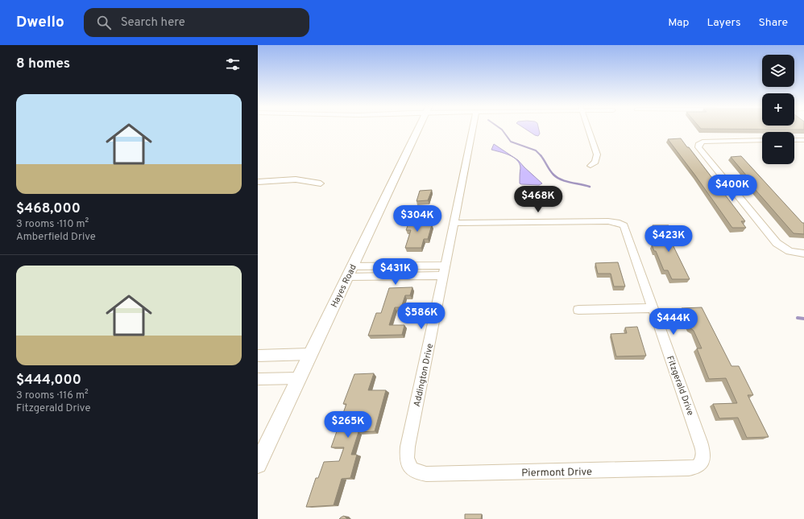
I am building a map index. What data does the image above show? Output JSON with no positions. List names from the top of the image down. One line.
{"streets":{"street":["Hayes Road","Addington Drive","Fitzgerald Drive","Piermont Drive"]},"crossings":[["Addington Drive","Fitzgerald Drive"],["Addington Drive","Piermont Drive"],["Fitzgerald Drive","Piermont Drive"]],"page":{"header":"Dwello","search":"Search here","nav":["Map","Layers","Share"],"heading":"8 homes","map_buttons":["+","−"],"list":[{"name":"$468,000","note":"3 rooms · 110 m² · Amberfield Drive"},{"name":"$444,000","note":"3 rooms · 116 m² · Fitzgerald Drive"}],"price":["$400K","$468K","$304K","$423K","$431K","$586K","$444K","$265K"]}}
